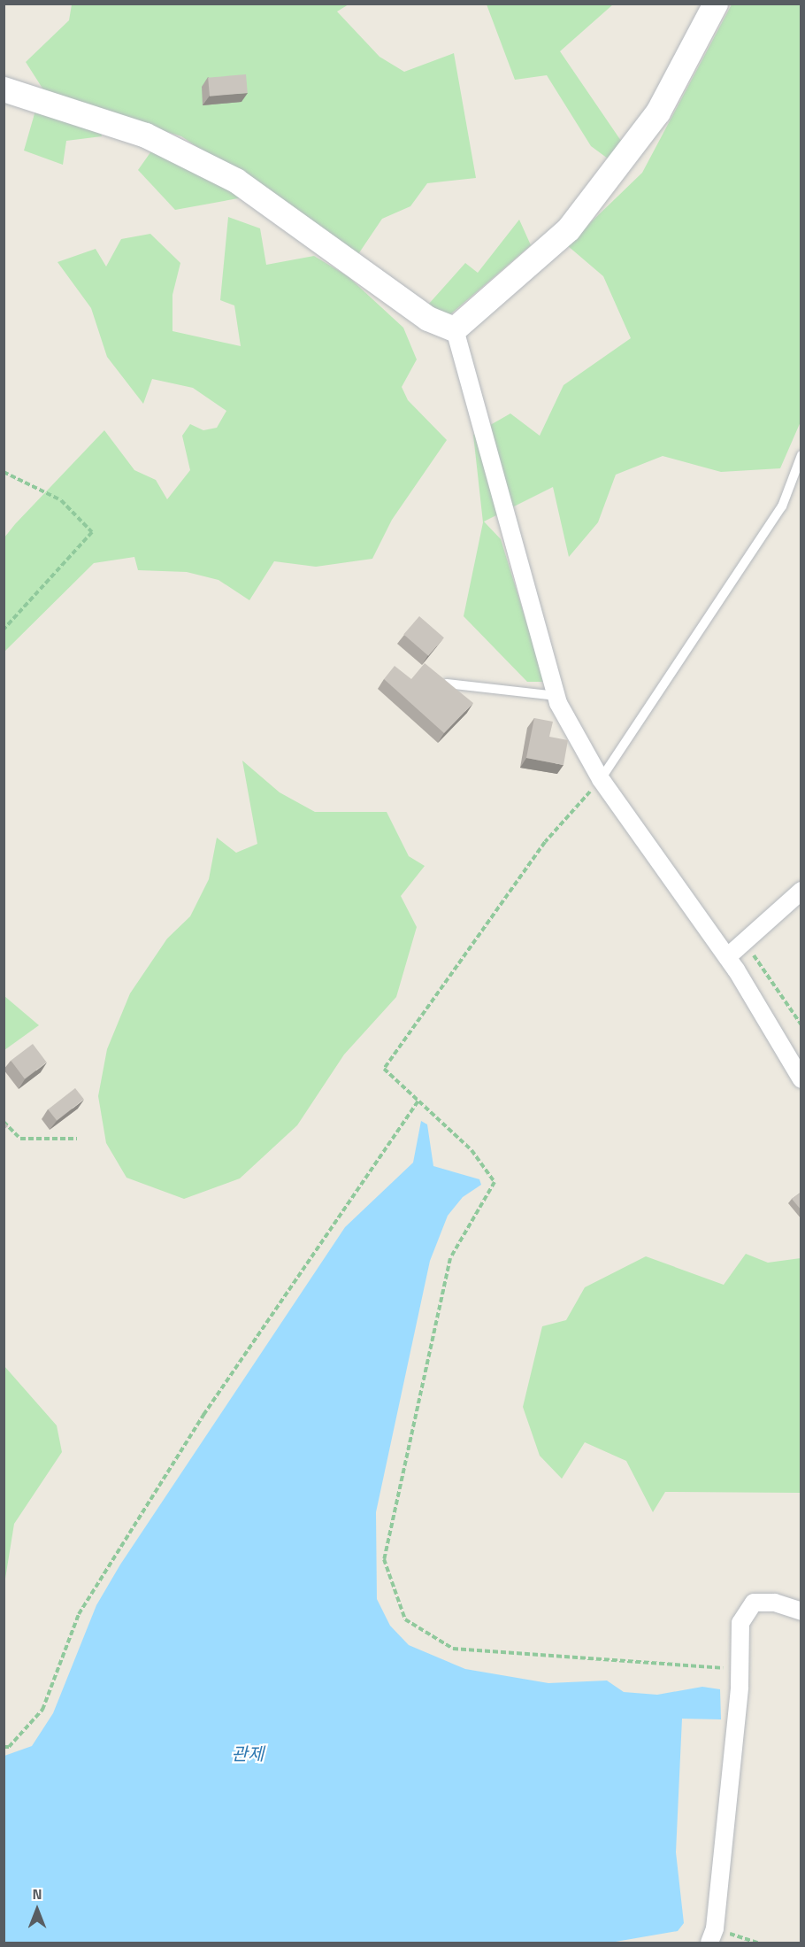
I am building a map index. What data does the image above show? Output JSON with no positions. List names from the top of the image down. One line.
{"water":["관제"],"north":"top"}
